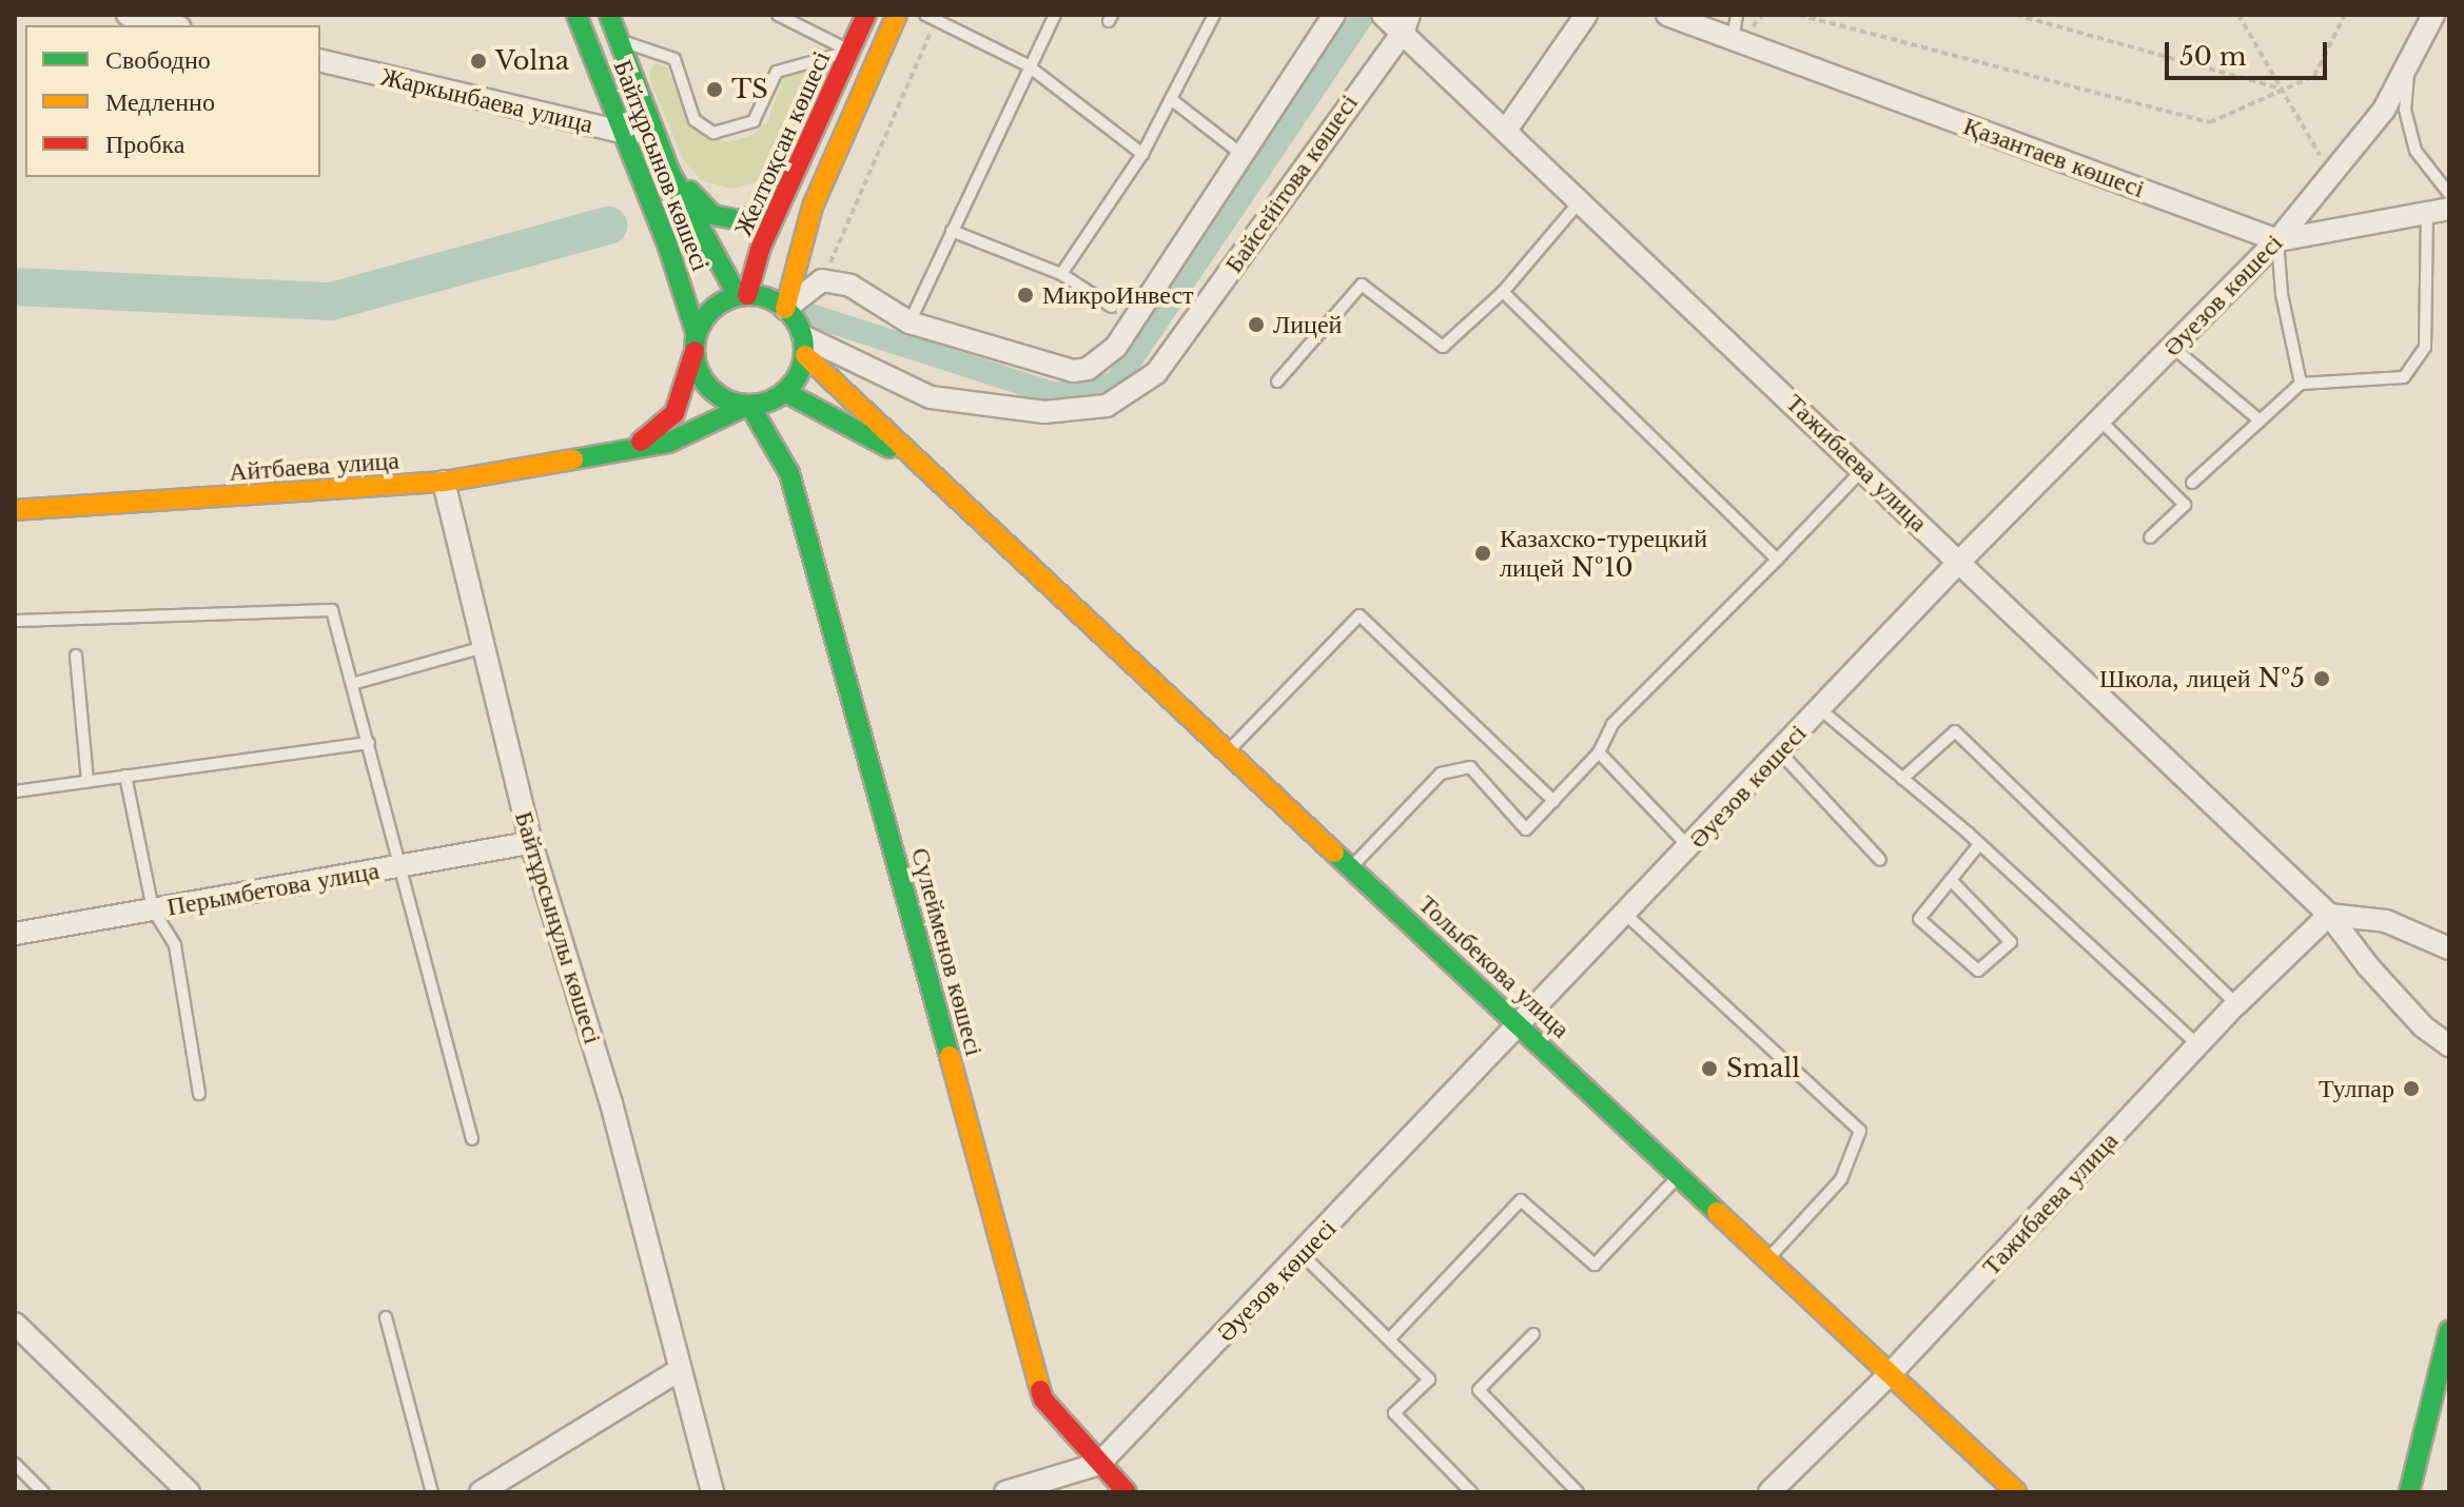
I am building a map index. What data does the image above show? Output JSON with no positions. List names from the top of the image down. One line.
{"streets":{"street":["Жаркынбаева улица","Желтоқсан көшесі","Қазантаев көшесі","Байтұрсынов көшесі","Байсейітова көшесі","Әуезов көшесі","Тажибаева улица","Айтбаева улица","Перымбетова улица","Байтұрсынұлы көшесі","Сүлейменов көшесі","Толыбекова улица"]},"crossings":[["Жаркынбаева улица","Байтұрсынов көшесі"],["Желтоқсан көшесі","Байтұрсынов көшесі"],["Желтоқсан көшесі","Байсейітова көшесі"],["Желтоқсан көшесі","Сүлейменов көшесі"],["Қазантаев көшесі","Әуезов көшесі"],["Байтұрсынов көшесі","Байсейітова көшесі"],["Байтұрсынов көшесі","Сүлейменов көшесі"],["Байсейітова көшесі","Тажибаева улица"],["Байсейітова көшесі","Сүлейменов көшесі"],["Әуезов көшесі","Тажибаева улица"],["Әуезов көшесі","Сүлейменов көшесі"],["Әуезов көшесі","Толыбекова улица"],["Тажибаева улица","Толыбекова улица"],["Айтбаева улица","Байтұрсынұлы көшесі"],["Перымбетова улица","Байтұрсынұлы көшесі"]],"places":["Volna","TS","МикроИнвест","Лицей","Казахско-турецкий лицей №10","Школа, лицей №5","Small","Тулпар"],"legend":["Свободно","Медленно","Пробка"],"scale_bar":"50 m"}
